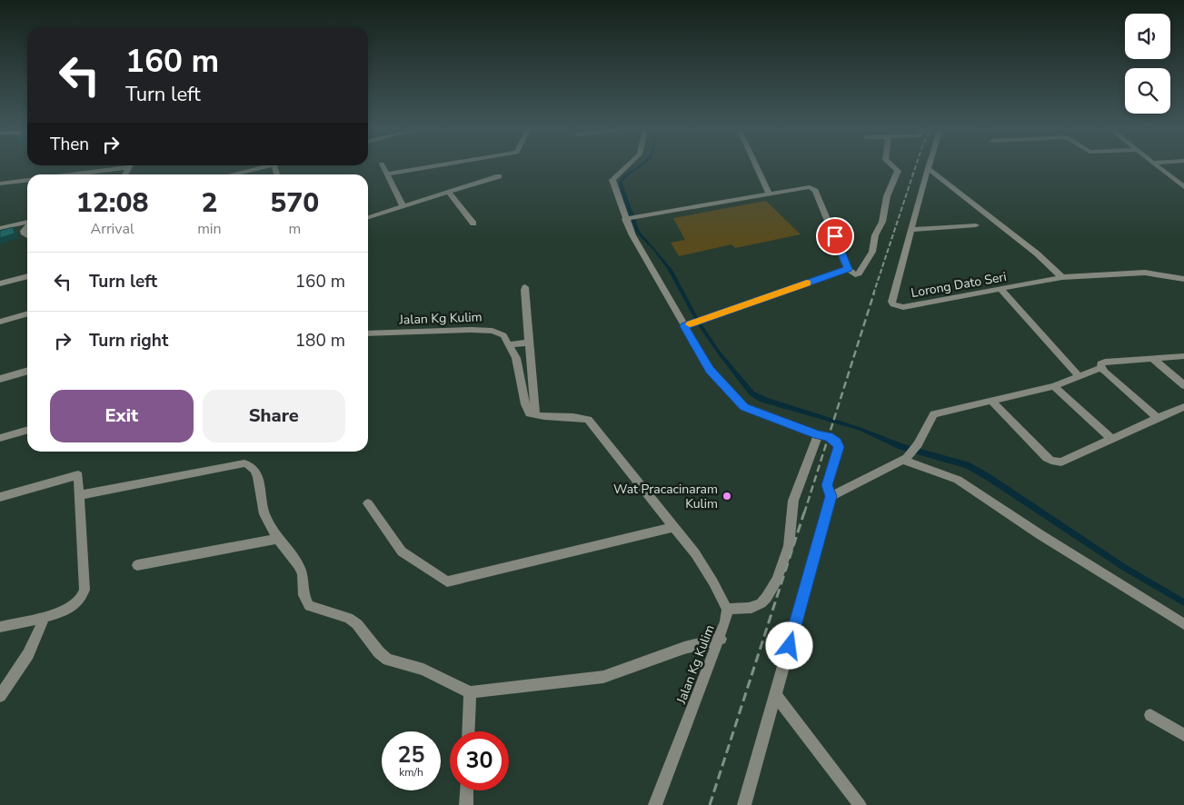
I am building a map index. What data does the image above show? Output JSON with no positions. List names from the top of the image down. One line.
{"streets":{"street":["Lorong Dato Seri","Jalan Kg Kulim"]},"places":["Wat Pracacinaram Kulim"],"page":{"turn":["160 m","Turn left"],"then":"Then","eta":["12:08","Arrival","2","min","570","m"],"list":[{"name":"Turn left","value":"160 m"},{"name":"Turn right","value":"180 m"}],"buttons":["Exit","Share"],"speed":"25 km/h","limit":"30"}}
